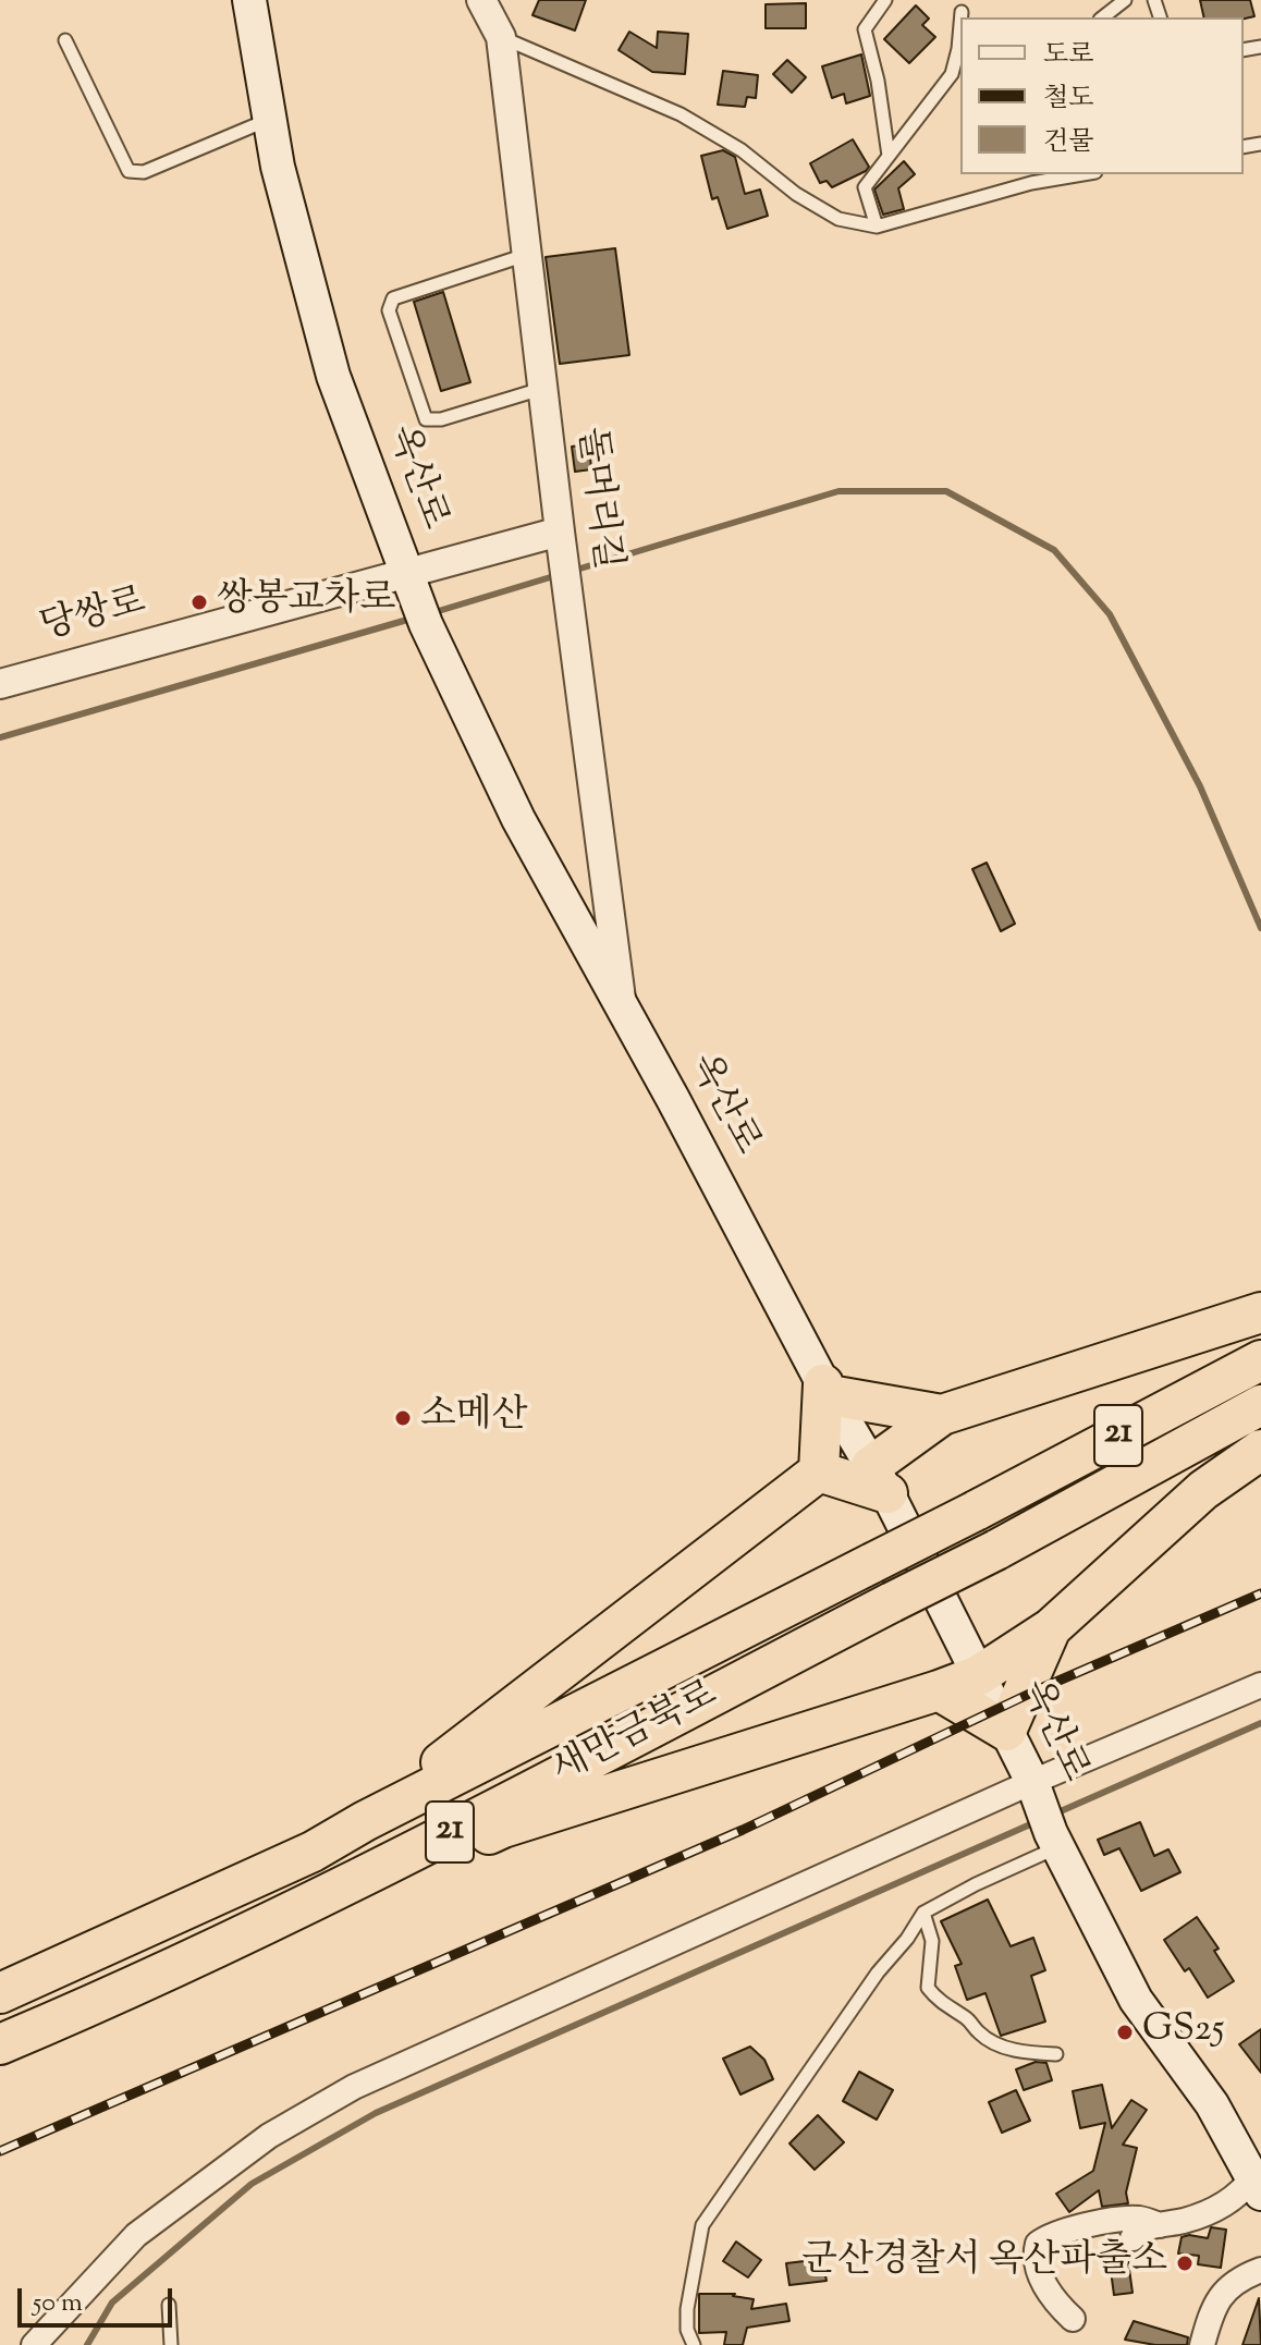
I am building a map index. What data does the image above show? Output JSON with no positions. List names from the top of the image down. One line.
{"streets":{"highway":["21","새만금북로"],"main road":["옥산로"],"street":["돌머리길","당쌍로"]},"crossings":[["옥산로","돌머리길"],["옥산로","당쌍로"],["돌머리길","당쌍로"]],"places":["쌍봉교차로","소메산","GS25","군산경찰서 옥산파출소"],"legend":["도로","철도","건물"],"scale_bar":"50 m"}
